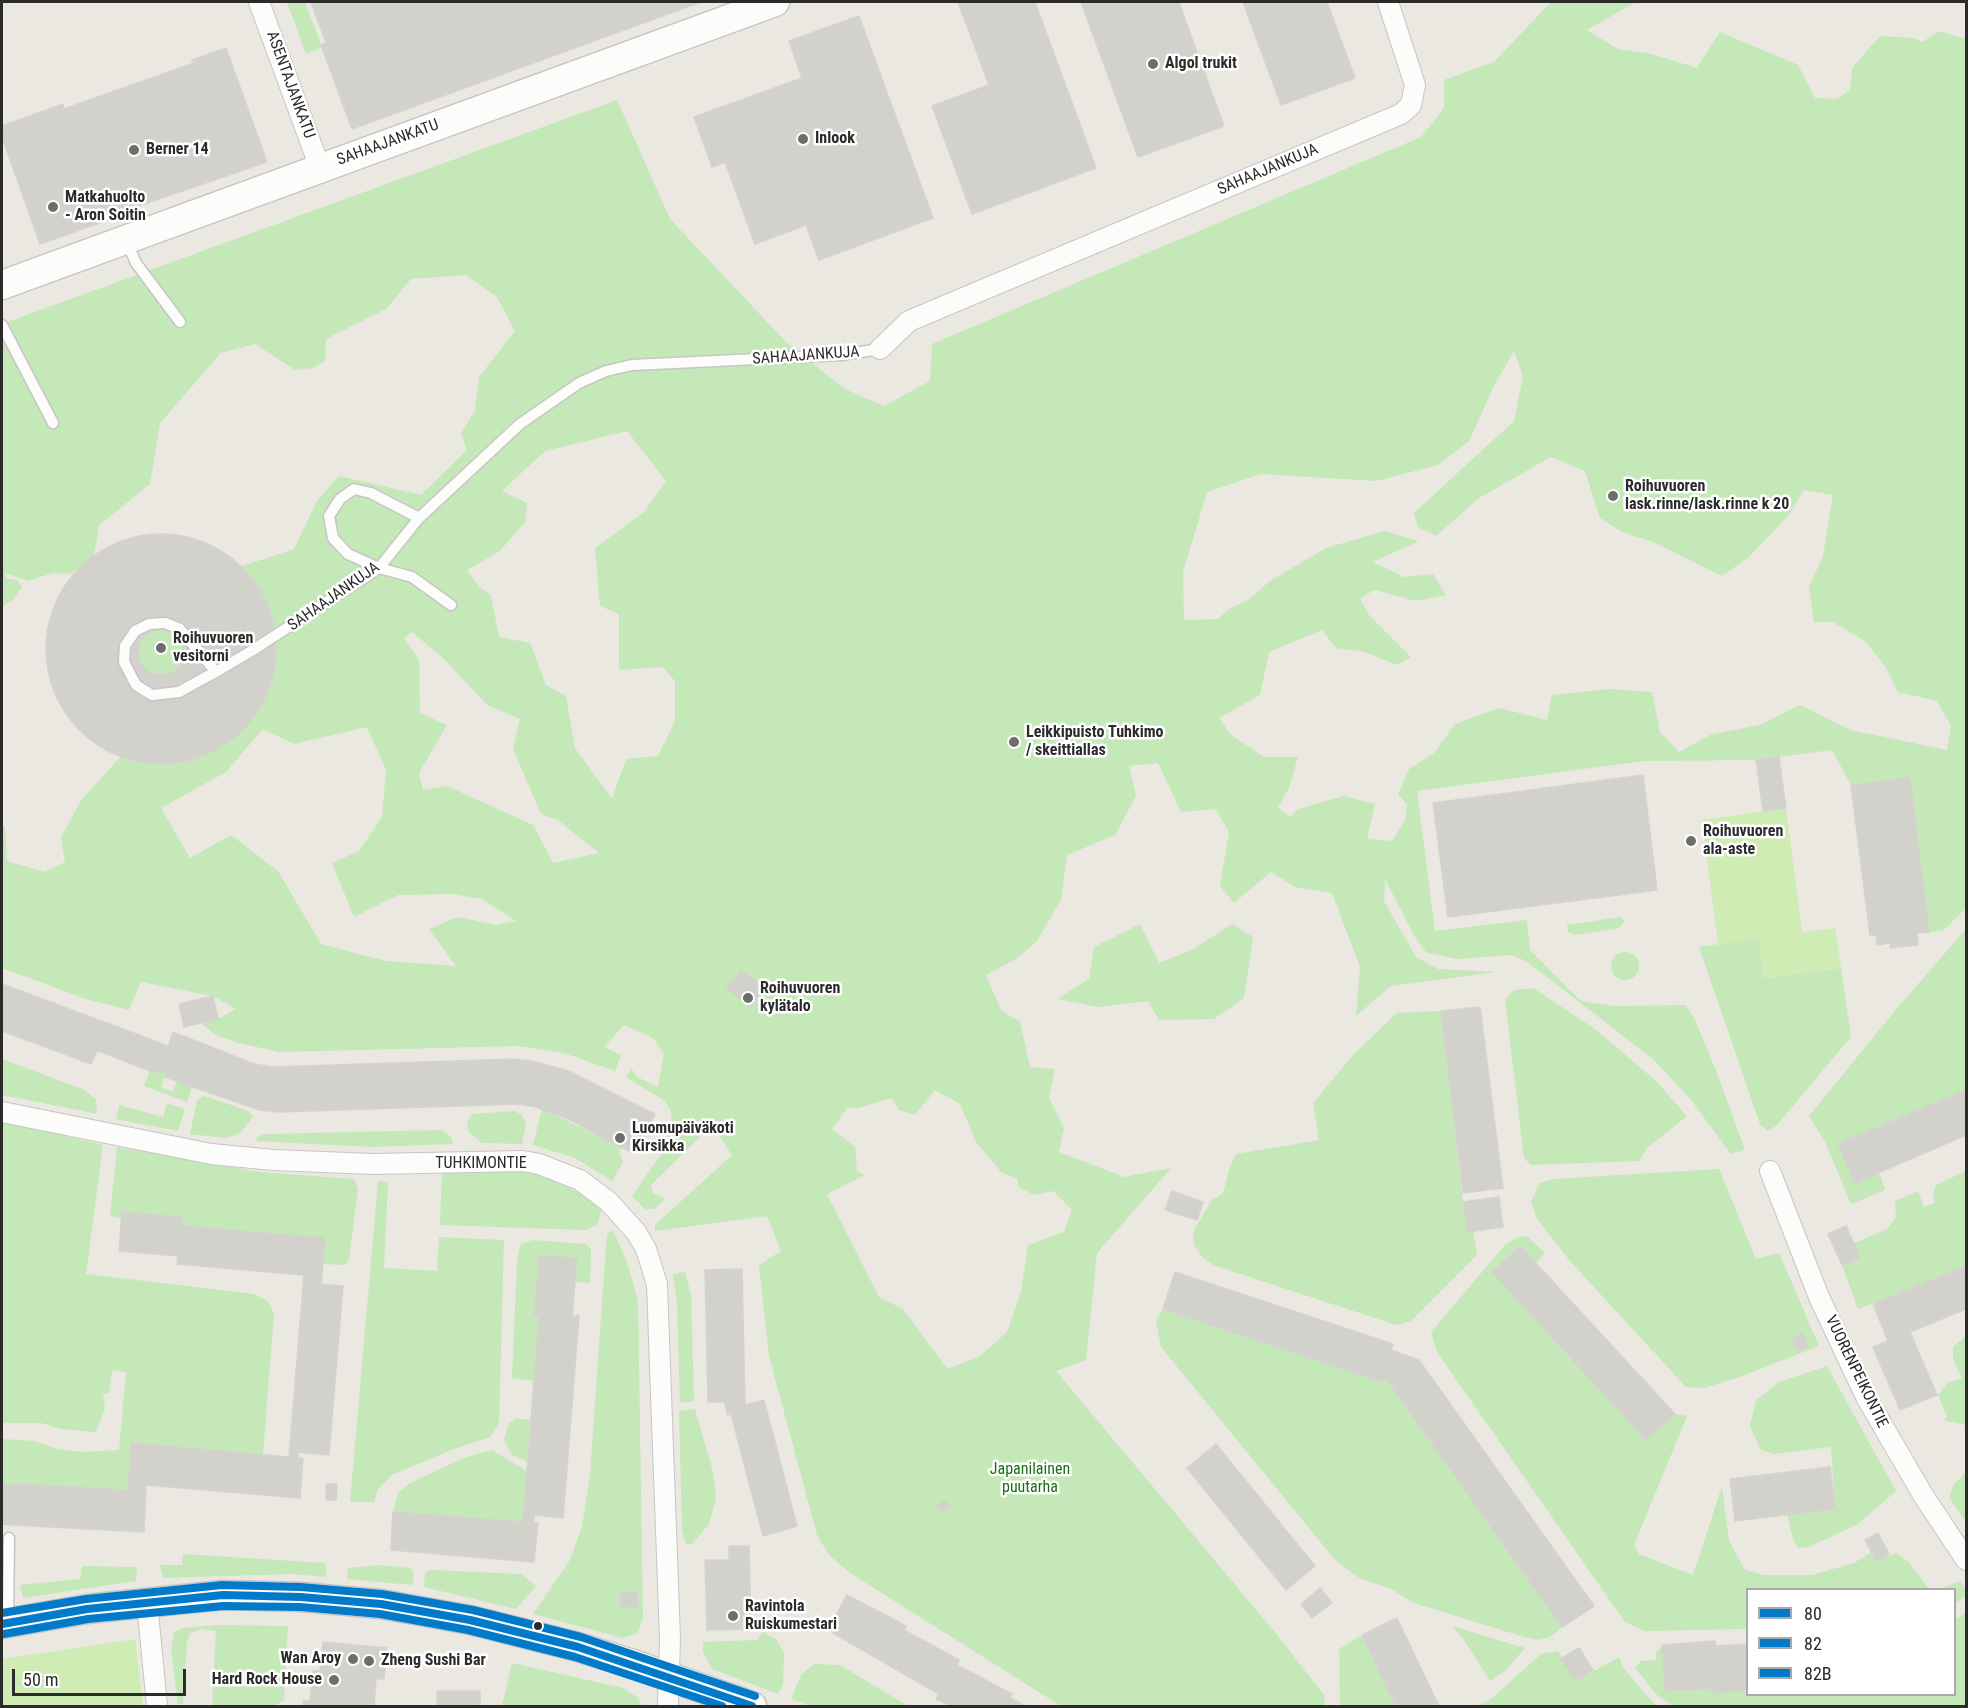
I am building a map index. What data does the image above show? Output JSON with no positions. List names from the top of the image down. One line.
{"streets":{"main road":["SAHAAJANKATU"],"street":["ASENTAJANKATU","SAHAAJANKUJA","TUHKIMONTIE","VUORENPEIKONTIE"]},"crossings":[["ASENTAJANKATU","SAHAAJANKATU"]],"parks":["Japanilainen puutarha"],"places":["Algol trukit","Inlook","Berner 14","Matkahuolto - Aron Soitin","Roihuvuoren lask.rinne/lask.rinne k 20","Roihuvuoren vesitorni","Leikkipuisto Tuhkimo / skeittiallas","Roihuvuoren ala-aste","Roihuvuoren kylätalo","Luomupäiväkoti Kirsikka","Ravintola Ruiskumestari","Wan Aroy","Zheng Sushi Bar","Hard Rock House"],"lines":["transit line 82B","transit line 80","transit line 82"],"legend":["80","82","82B"],"scale_bar":"50 m"}
